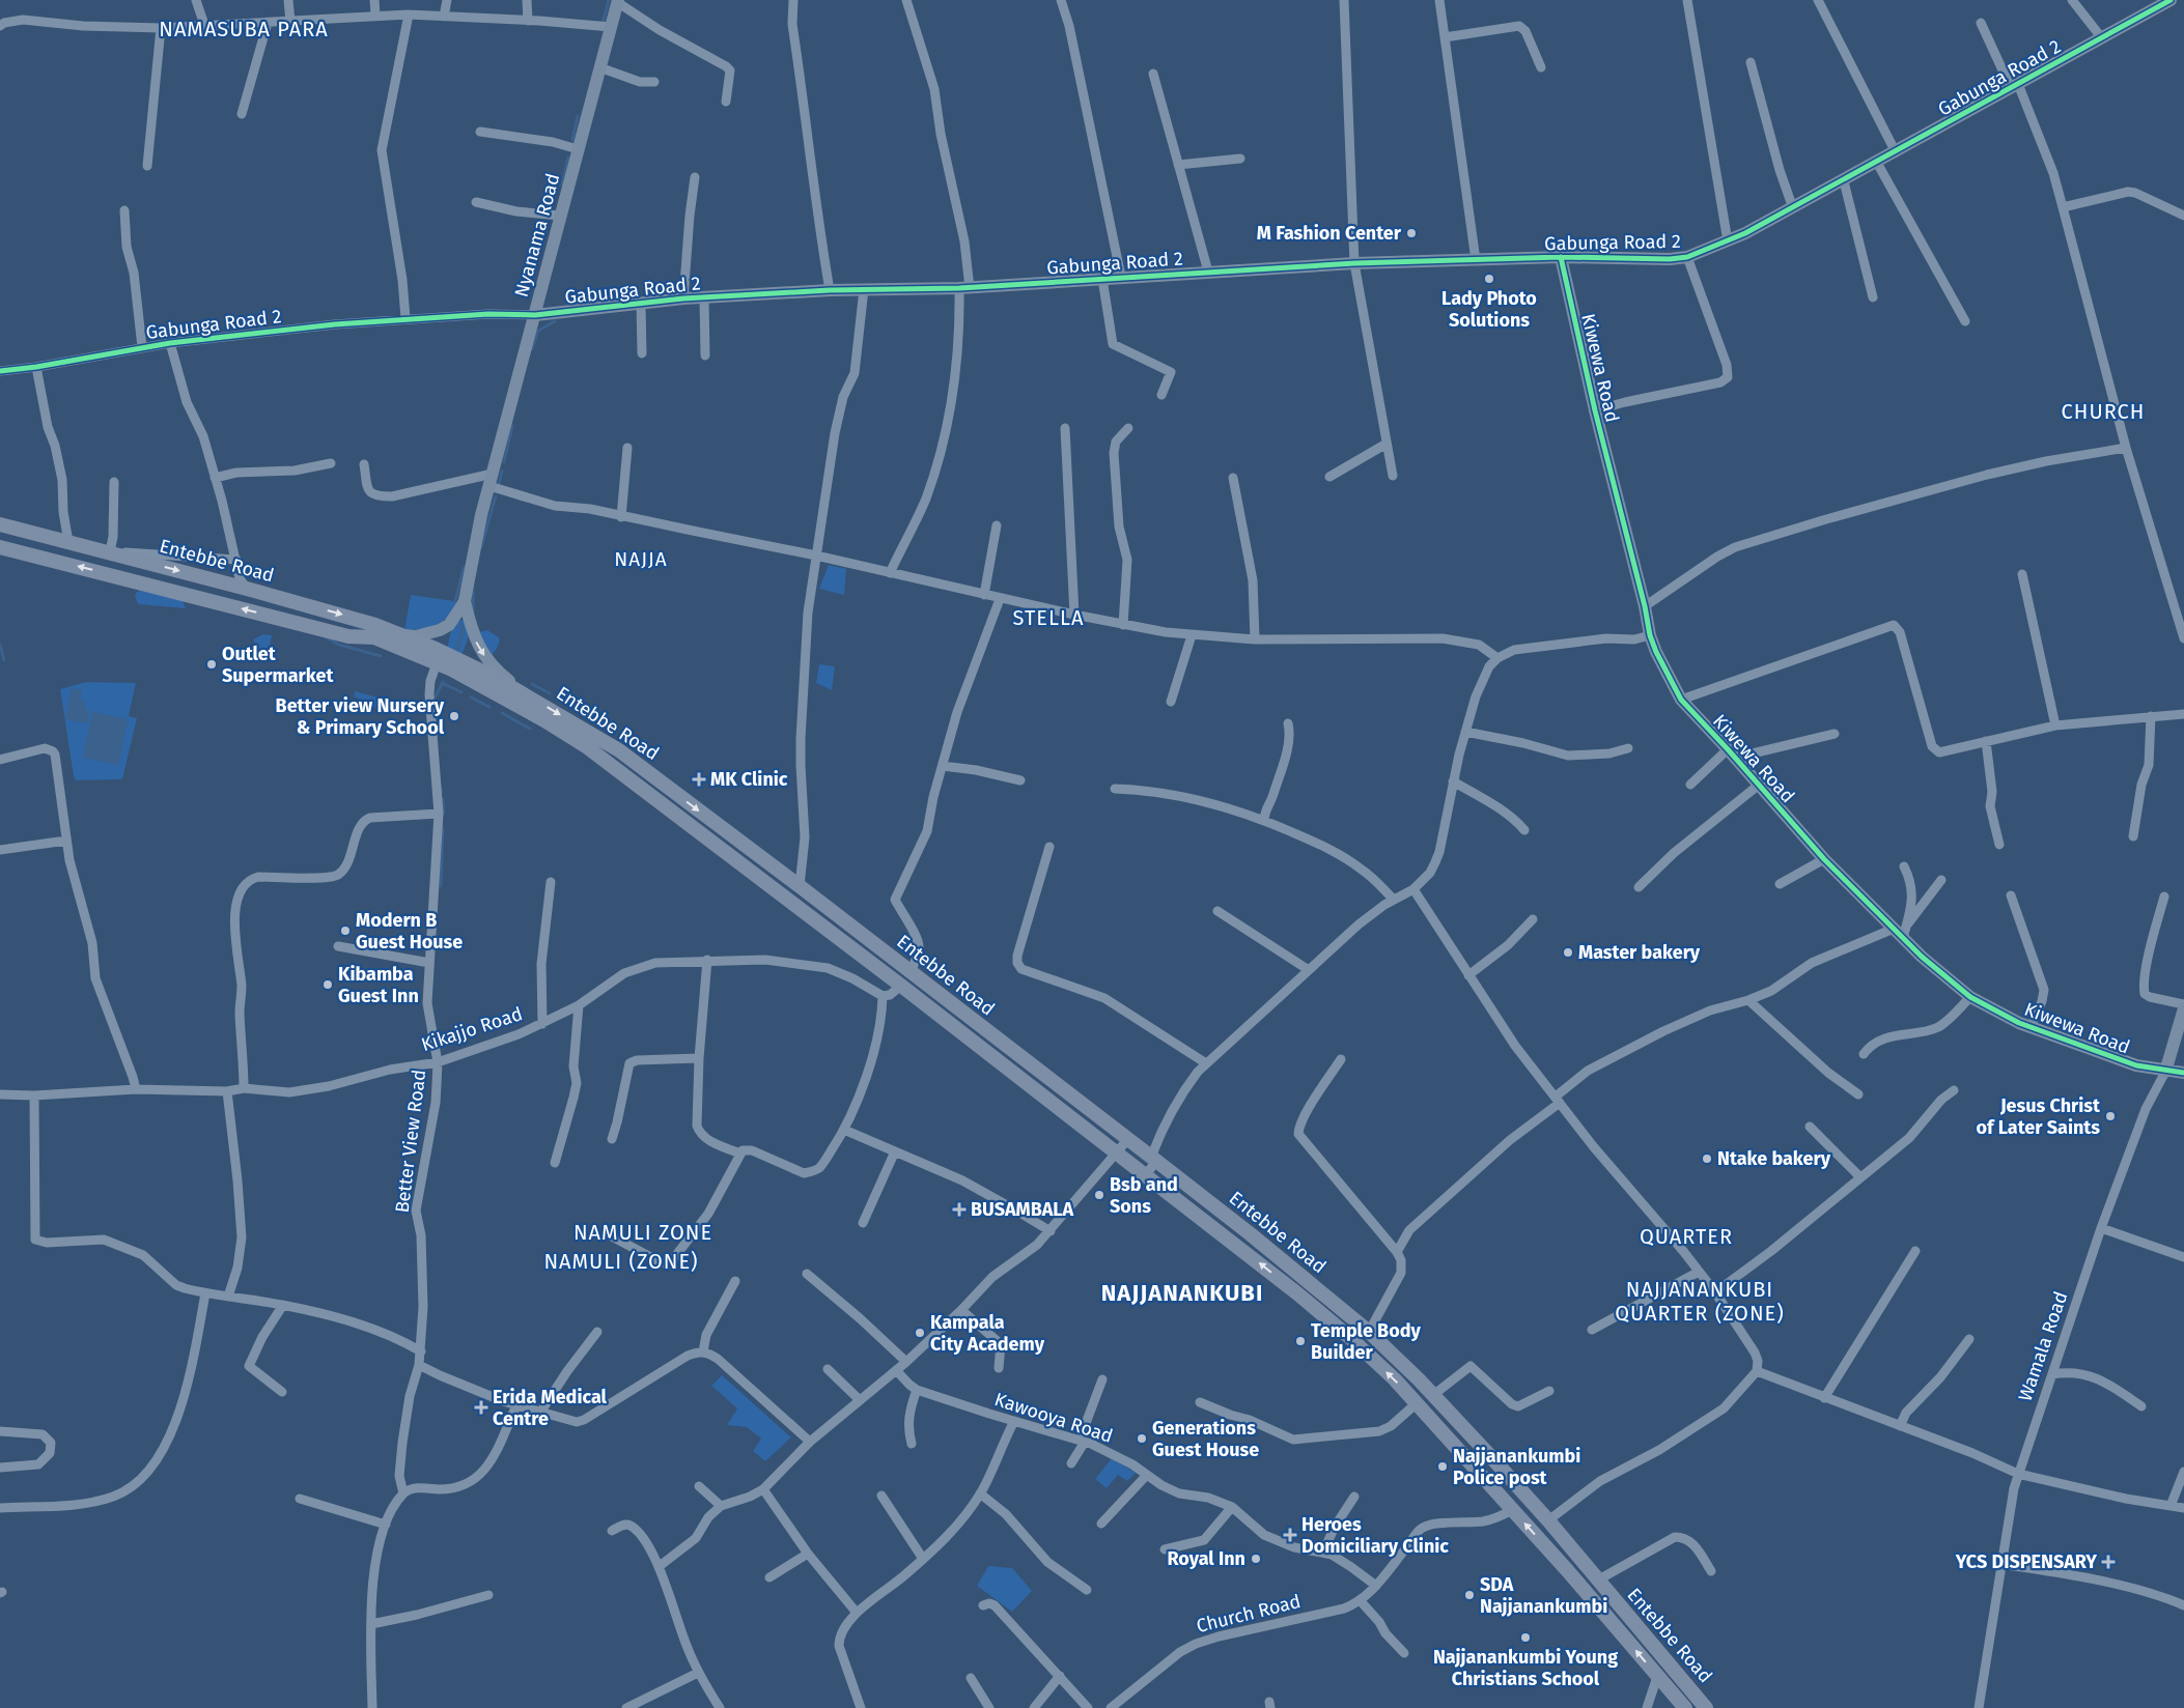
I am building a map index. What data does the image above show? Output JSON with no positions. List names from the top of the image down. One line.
{"streets":{"main road":["Entebbe Road"],"street":["Gabunga Road 2","Nyanama Road","Kiwewa Road","Kikajjo Road","Better View Road","Wamala Road","Kawooya Road","Church Road"]},"crossings":[["Gabunga Road 2","Nyanama Road"],["Gabunga Road 2","Kiwewa Road"],["Nyanama Road","Entebbe Road"],["Kiwewa Road","Wamala Road"],["Entebbe Road","Better View Road"],["Entebbe Road","Church Road"],["Kikajjo Road","Better View Road"]],"districts":["NAMASUBA PARA","CHURCH","NAJJA","STELLA","NAMULI ZONE","QUARTER","NAMULI (ZONE)","NAJJANANKUBI QUARTER (ZONE)","NAJJANANKUBI"],"places":{"other":["M Fashion Center","Lady Photo Solutions","Outlet Supermarket","Better view Nursery & Primary School","Modern B Guest House","Master bakery","Kibamba Guest Inn","Jesus Christ of Later Saints","Ntake bakery","Bsb and Sons","Kampala City Academy","Temple Body Builder","Generations Guest House","Najjanankumbi Police post","Royal Inn","SDA Najjanankumbi","Najjanankumbi Young Christians School"],"health":["MK Clinic","BUSAMBALA","Erida Medical Centre","Heroes Domiciliary Clinic","YCS DISPENSARY"]}}
